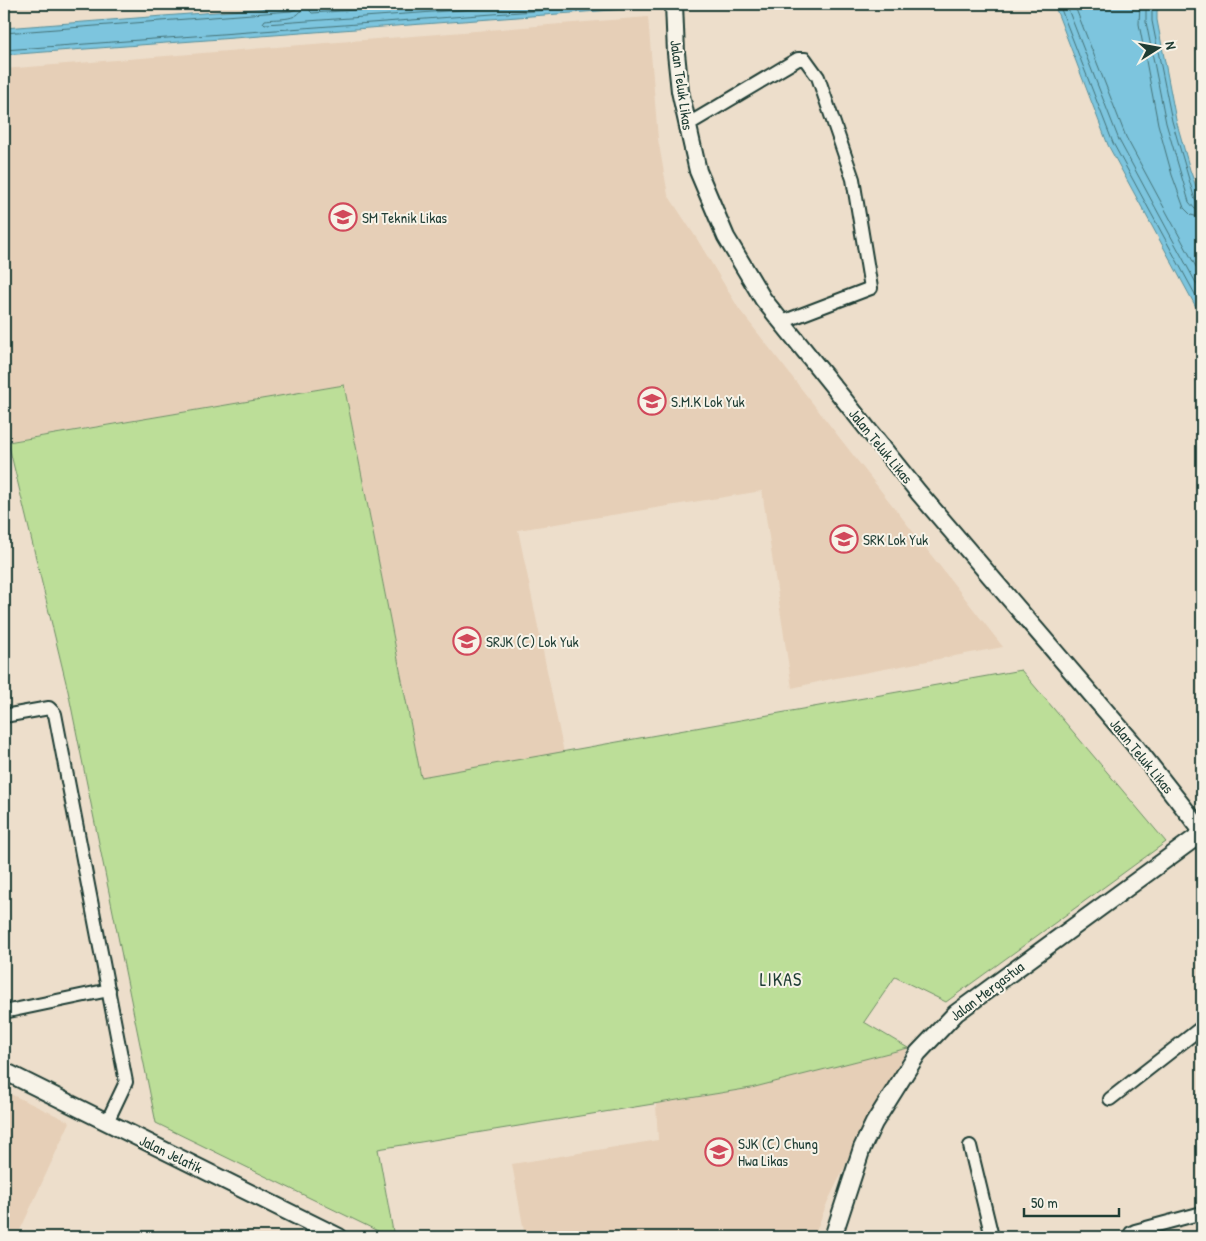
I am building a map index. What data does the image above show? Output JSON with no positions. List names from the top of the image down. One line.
{"streets":{"street":["Jalan Teluk Likas","Jalan Mergastua","Jalan Jelatik"]},"crossings":[["Jalan Teluk Likas","Jalan Mergastua"]],"districts":["LIKAS"],"places":{"school or university":["SM Teknik Likas","S.M.K Lok Yuk","SRK Lok Yuk","SRJK (C) Lok Yuk","SJK (C) Chung Hwa Likas"]},"scale_bar":"50 m","north":"right"}
